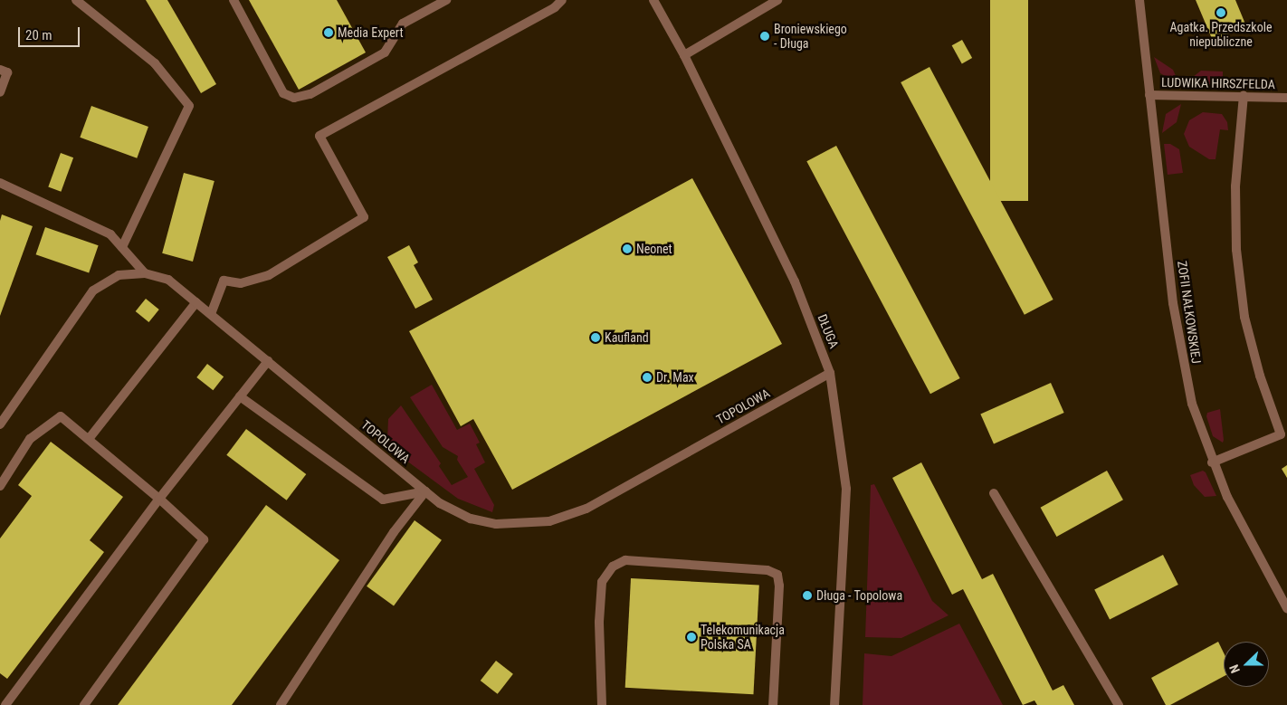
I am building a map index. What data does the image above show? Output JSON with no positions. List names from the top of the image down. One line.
{"streets":{"street":["LUDWIKA HIRSZFELDA","ZOFII NAŁKOWSKIEJ","DŁUGA","TOPOLOWA"]},"crossings":[["LUDWIKA HIRSZFELDA","ZOFII NAŁKOWSKIEJ"],["DŁUGA","TOPOLOWA"]],"places":["Agatka. Przedszkole niepubliczne","Media Expert","Broniewskiego - Długa","Neonet","Kaufland","Dr. Max","Długa - Topolowa","Telekomunikacja Polska SA"],"scale_bar":"20 m","north":"left"}
